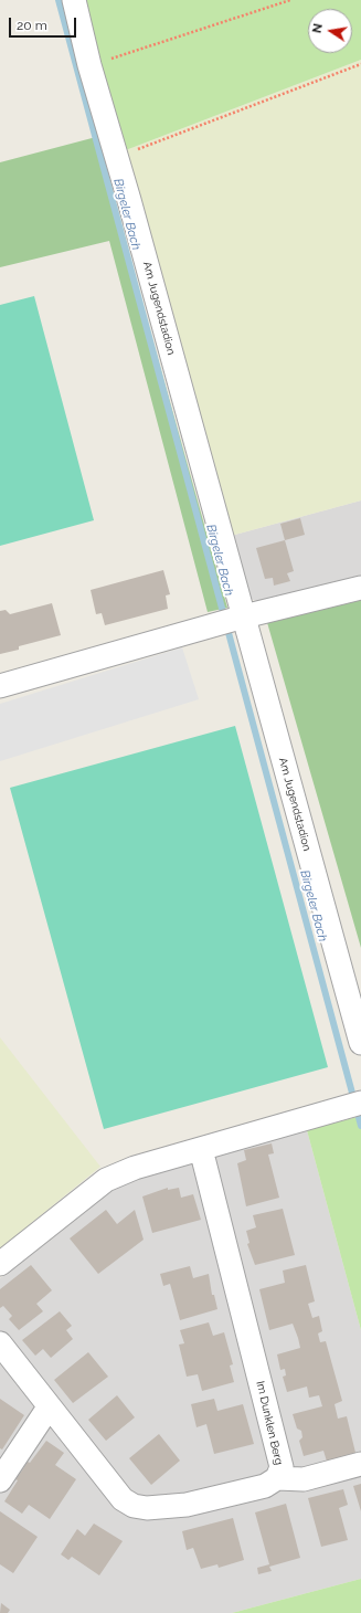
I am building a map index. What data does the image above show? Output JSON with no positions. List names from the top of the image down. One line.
{"streets":{"street":["Am Jugendstadion","Im Dunklen Berg"]},"water":["Birgeler Bach"],"scale_bar":"20 m","north":"left"}
